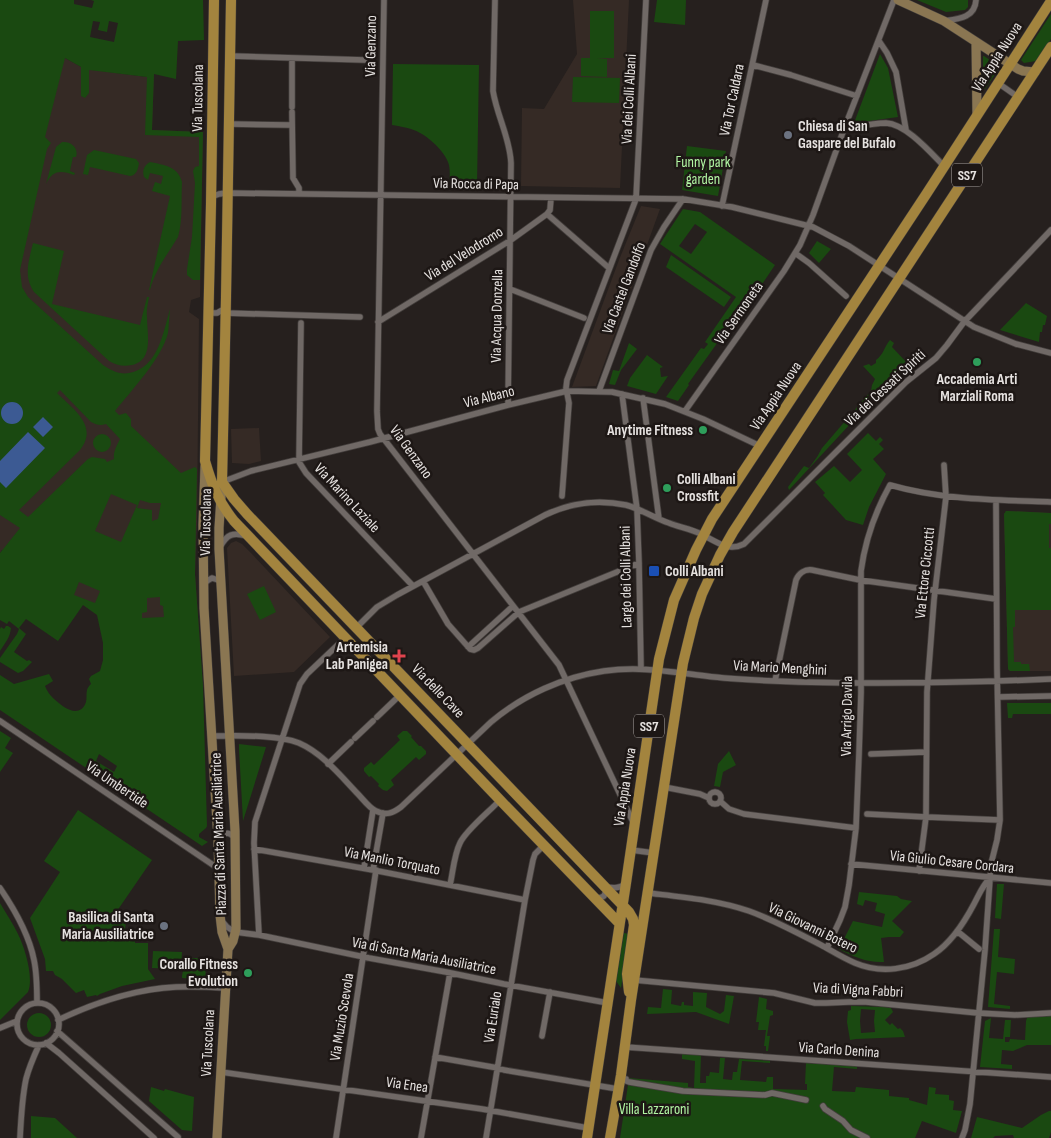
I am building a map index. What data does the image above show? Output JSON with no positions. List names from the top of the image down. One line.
{"streets":{"main road":["Via Appia Nuova","Via Tuscolana","SS7","Via delle Cave","Piazza di Santa Maria Ausiliatrice"],"street":["Via Genzano","Via dei Colli Albani","Via Tor Caldara","Via Rocca di Papa","Via del Velodromo","Via Castel Gandolfo","Via Sermoneta","Via Acqua Donzella","Via dei Cessati Spiriti","Via Albano","Via Marino Laziale","Via Ettore Ciccotti","Largo dei Colli Albani","Via Mario Menghini","Via Arrigo Davila","Via Umbertide","Via Manlio Torquato","Via Giulio Cesare Cordara","Via Giovanni Botero","Via di Santa Maria Ausiliatrice","Via di Vigna Fabbri","Via Muzio Scevola","Via Eurialo","Via Carlo Denina","Via Enea"]},"crossings":[["Via Genzano","Via Appia Nuova"],["Via Genzano","Via Rocca di Papa"],["Via Genzano","Via del Velodromo"],["Via Genzano","Via Albano"],["Via Appia Nuova","Via Rocca di Papa"],["Via Appia Nuova","Via Albano"],["Via Appia Nuova","Largo dei Colli Albani"],["Via Appia Nuova","Via Mario Menghini"],["Via Appia Nuova","Via delle Cave"],["Via Appia Nuova","Via di Santa Maria Ausiliatrice"],["Via Appia Nuova","Via Enea"],["Via Tuscolana","Via Rocca di Papa"],["Via Tuscolana","Via Albano"],["Via Tuscolana","Via delle Cave"],["Via Tuscolana","Piazza di Santa Maria Ausiliatrice"],["Via Tuscolana","Via di Santa Maria Ausiliatrice"],["Via Tuscolana","Via Enea"],["Via dei Colli Albani","Via Rocca di Papa"],["Via dei Colli Albani","Via Castel Gandolfo"],["Via Tor Caldara","Via Rocca di Papa"],["SS7","Via Rocca di Papa"],["SS7","Via dei Cessati Spiriti"],["SS7","Largo dei Colli Albani"],["SS7","Via Mario Menghini"],["SS7","Via delle Cave"],["SS7","Via Giovanni Botero"],["SS7","Via di Vigna Fabbri"],["SS7","Via Carlo Denina"],["Via Rocca di Papa","Via Castel Gandolfo"],["Via Rocca di Papa","Via Sermoneta"],["Via Rocca di Papa","Via Acqua Donzella"],["Via Rocca di Papa","Via dei Cessati Spiriti"],["Via del Velodromo","Via Acqua Donzella"],["Via Castel Gandolfo","Via Albano"],["Via Sermoneta","Via Albano"],["Via Acqua Donzella","Via Albano"],["Via dei Cessati Spiriti","Largo dei Colli Albani"],["Via Albano","Via Marino Laziale"],["Via Albano","Via delle Cave"],["Via Ettore Ciccotti","Via Mario Menghini"],["Via Ettore Ciccotti","Via Arrigo Davila"],["Via Ettore Ciccotti","Via Giulio Cesare Cordara"],["Via Mario Menghini","Via Arrigo Davila"],["Via delle Cave","Via Eurialo"],["Via Arrigo Davila","Via Giulio Cesare Cordara"],["Via Arrigo Davila","Via Giovanni Botero"],["Via Umbertide","Piazza di Santa Maria Ausiliatrice"],["Piazza di Santa Maria Ausiliatrice","Via di Santa Maria Ausiliatrice"],["Via Manlio Torquato","Via Muzio Scevola"],["Via Manlio Torquato","Via Eurialo"],["Via Giulio Cesare Cordara","Via Giovanni Botero"],["Via di Santa Maria Ausiliatrice","Via Muzio Scevola"],["Via di Santa Maria Ausiliatrice","Via Eurialo"],["Via Muzio Scevola","Via Enea"],["Via Eurialo","Via Enea"]],"parks":["Funny park garden","Villa Lazzaroni"],"places":{"other":["Chiesa di San Gaspare del Bufalo","Accademia Arti Marziali Roma","Anytime Fitness","Colli Albani Crossfit","Basilica di Santa Maria Ausiliatrice","Corallo Fitness Evolution"],"transit":["Colli Albani"],"health":["Artemisia Lab Panigea"]}}
